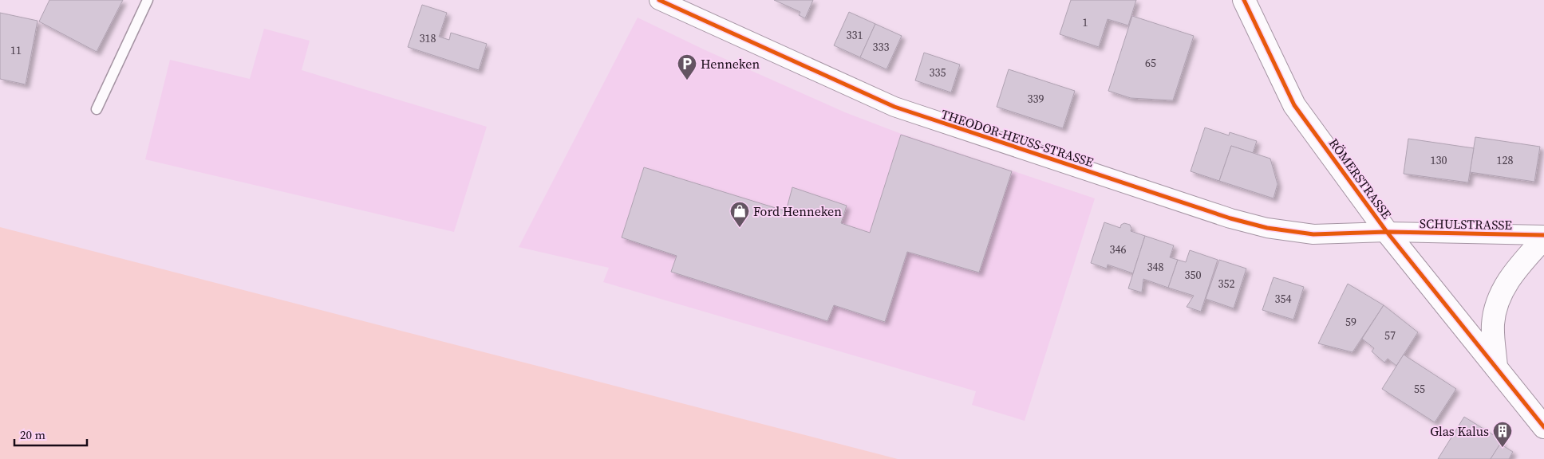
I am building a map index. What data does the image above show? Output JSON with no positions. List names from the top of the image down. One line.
{"streets":{"street":["THEODOR-HEUSS-STRASSE","RÖMERSTRASSE","SCHULSTRASSE"]},"crossings":[["THEODOR-HEUSS-STRASSE","RÖMERSTRASSE"],["THEODOR-HEUSS-STRASSE","SCHULSTRASSE"],["RÖMERSTRASSE","SCHULSTRASSE"]],"places":{"parking":["Henneken"],"shop":["Ford Henneken"],"building":["Glas Kalus"]},"house_numbers":["1","331","318","333","11","65","335","339","130","128","346","348","350","352","354","59","57","55"],"scale_bar":"20 m"}
